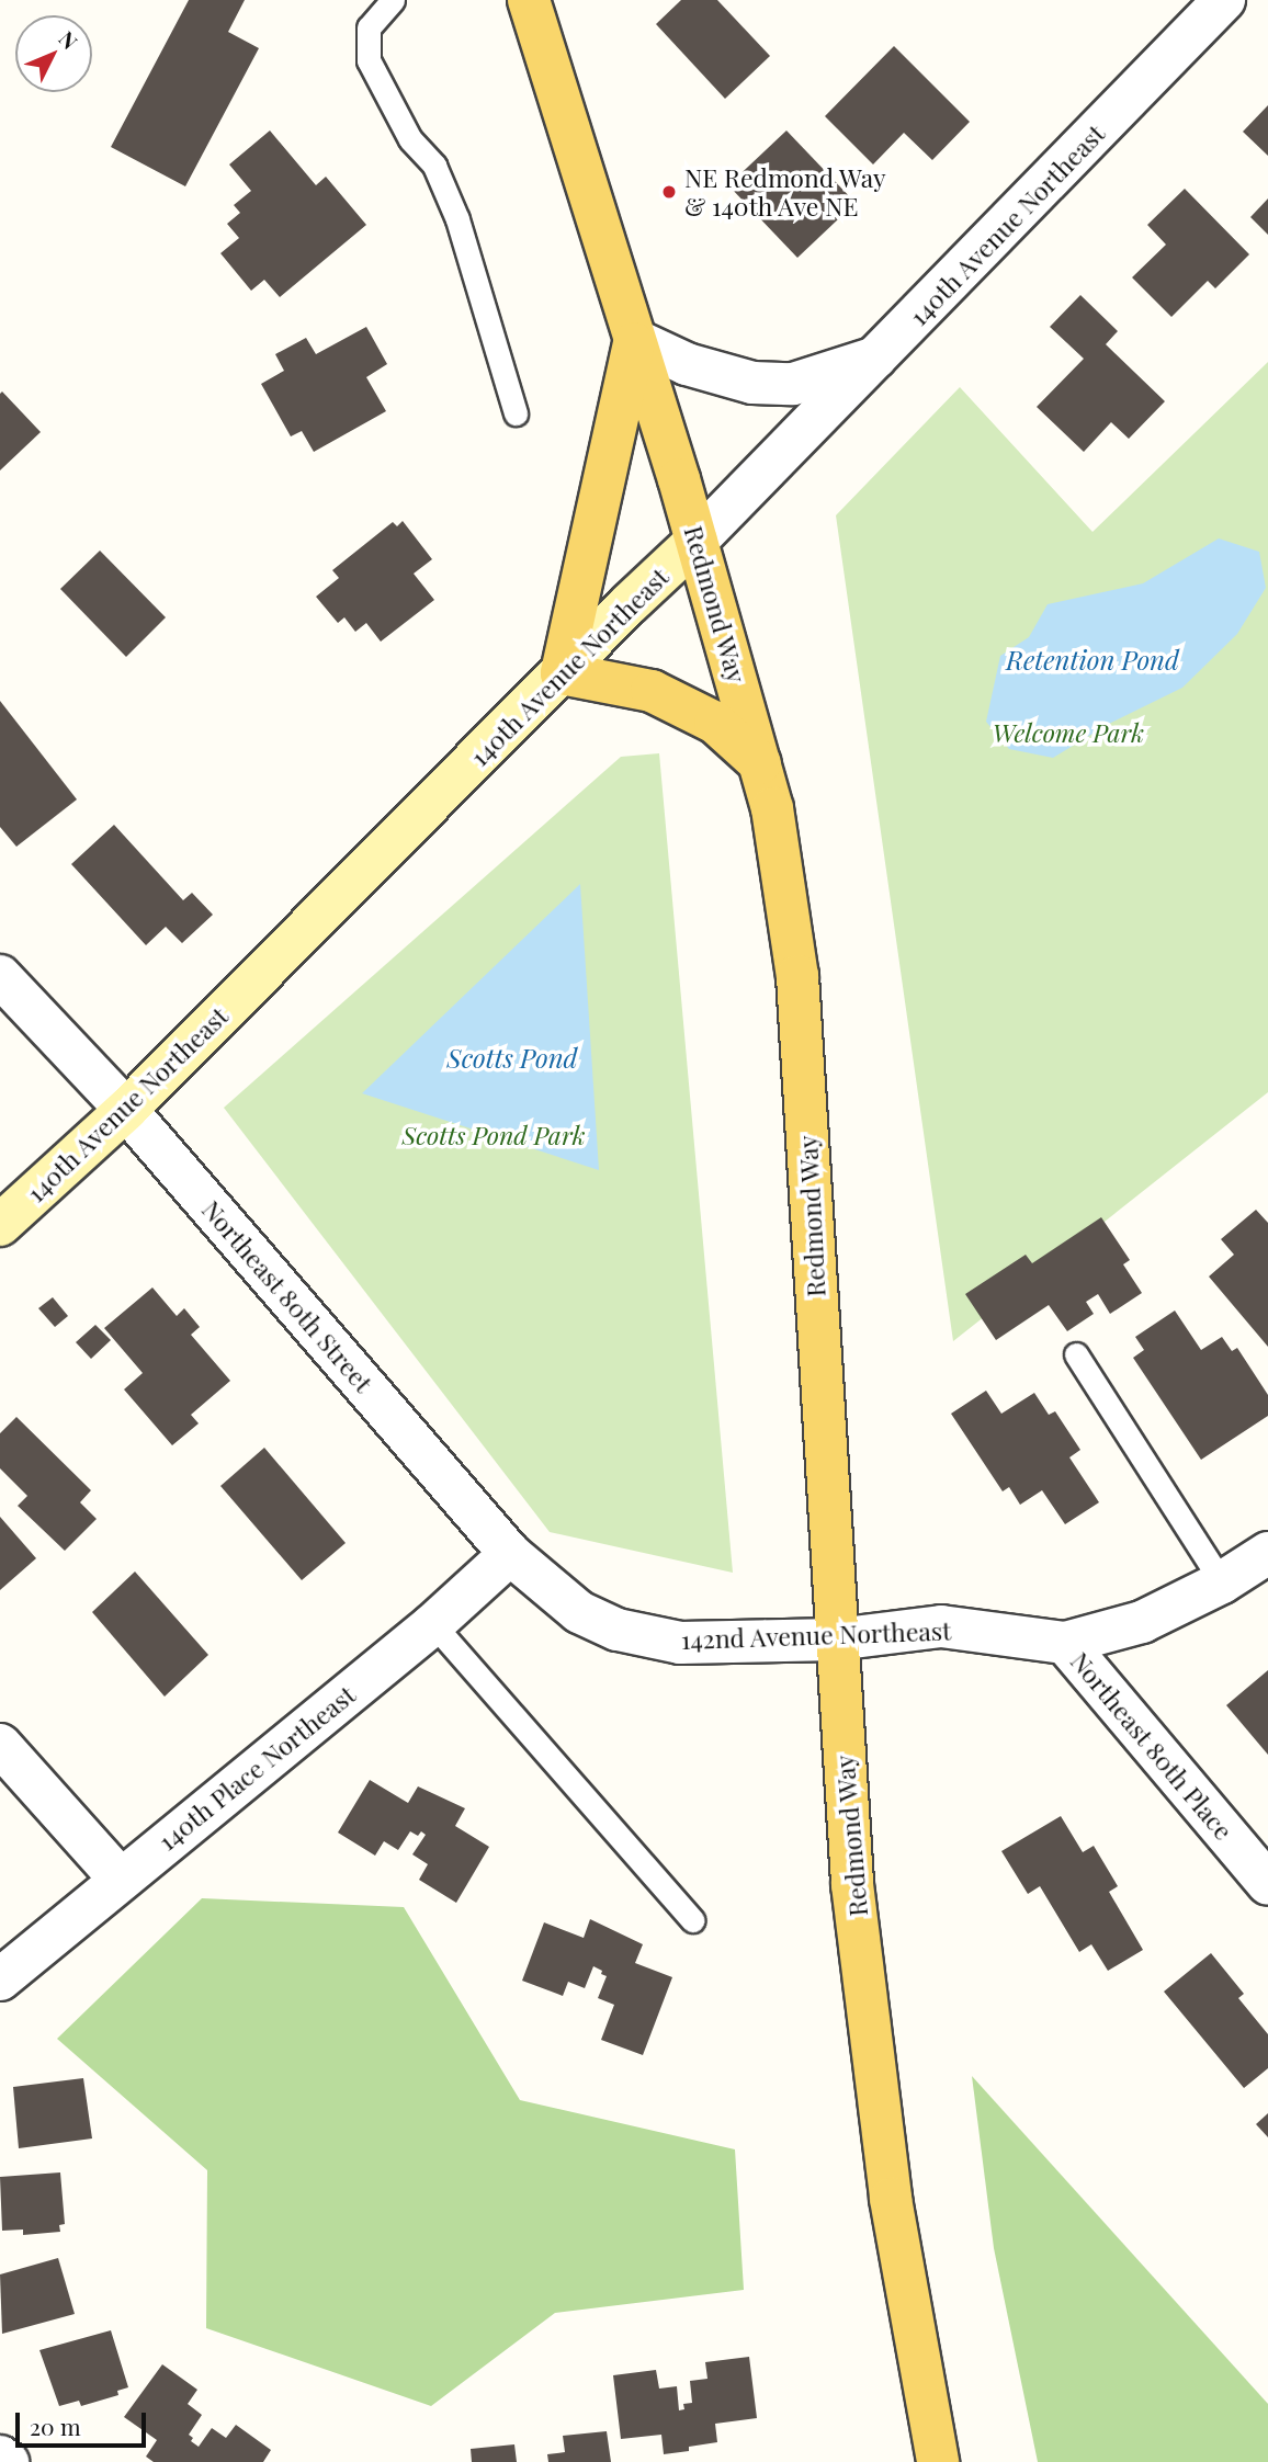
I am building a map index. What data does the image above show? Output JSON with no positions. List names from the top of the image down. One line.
{"streets":{"main road":["140th Avenue Northeast","Redmond Way"],"street":["Northeast 80th Street","142nd Avenue Northeast","Northeast 80th Place","140th Place Northeast"]},"crossings":[["140th Avenue Northeast","Redmond Way"],["140th Avenue Northeast","Northeast 80th Street"],["Redmond Way","142nd Avenue Northeast"],["Northeast 80th Street","142nd Avenue Northeast"],["Northeast 80th Street","140th Place Northeast"],["142nd Avenue Northeast","Northeast 80th Place"]],"water":["Retention Pond","Scotts Pond"],"parks":["Welcome Park","Scotts Pond Park"],"places":["NE Redmond Way & 140th Ave NE"],"scale_bar":"20 m","north":"top right"}
